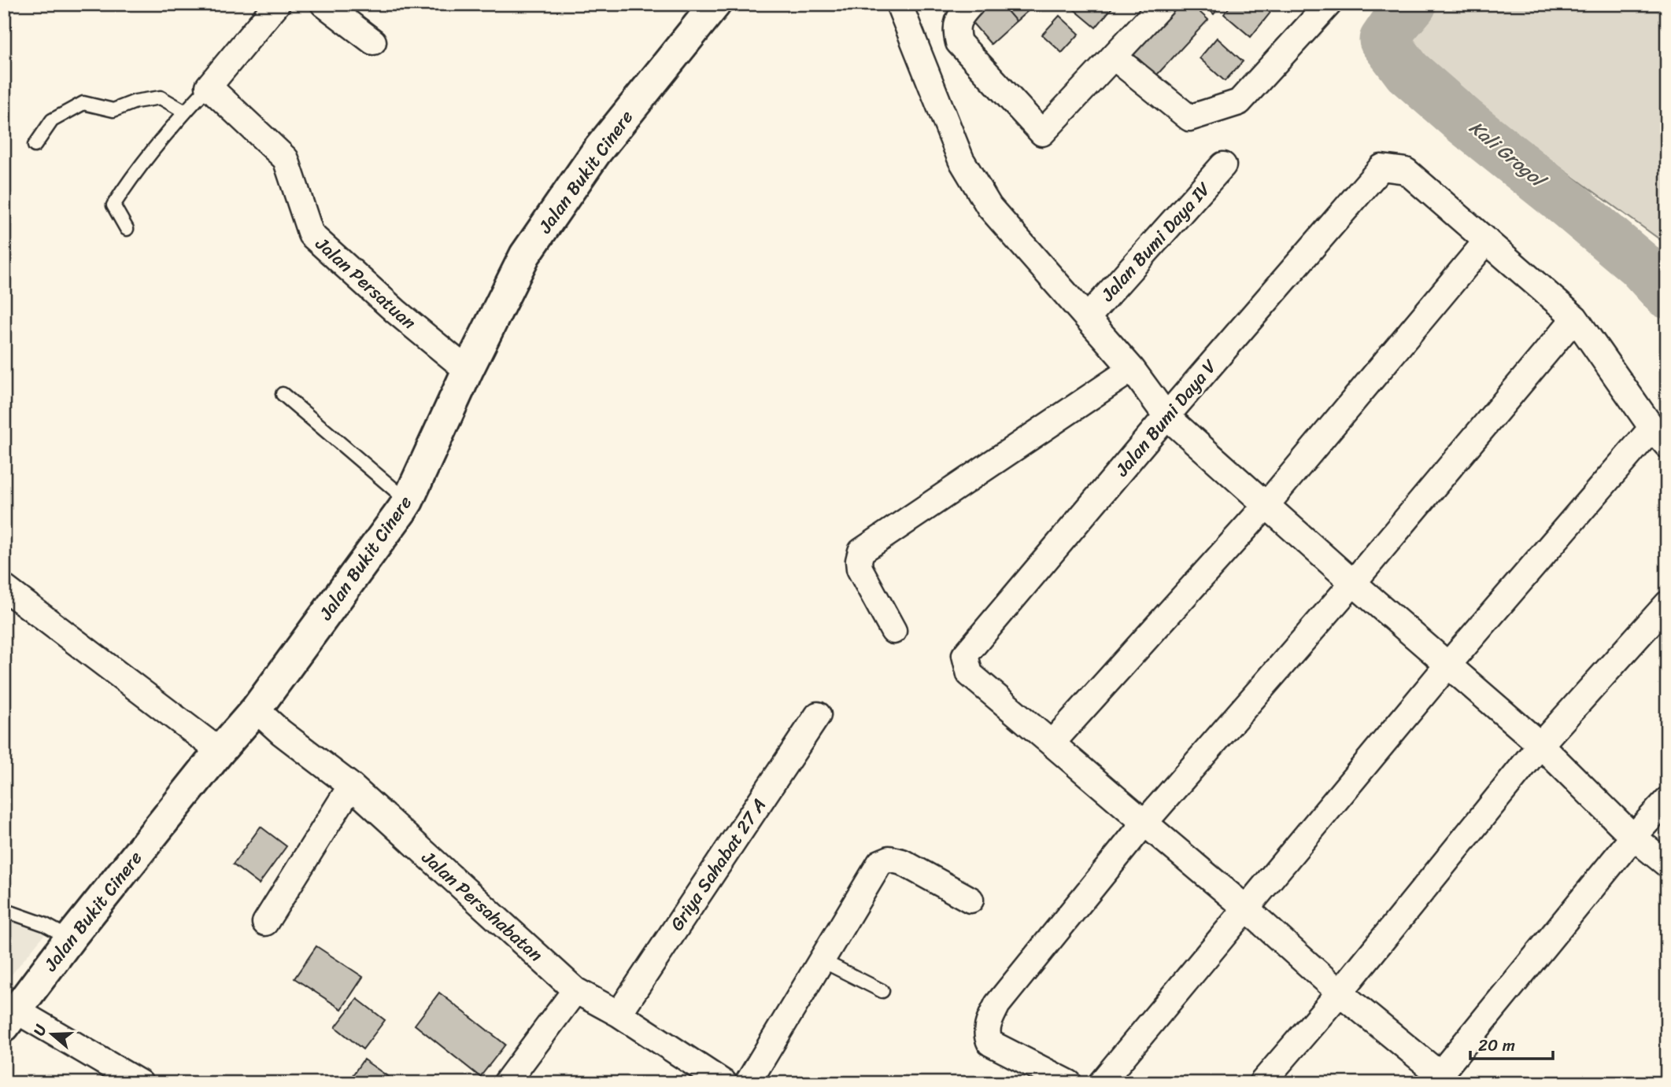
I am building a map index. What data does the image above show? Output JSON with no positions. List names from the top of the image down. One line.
{"streets":{"main road":["Jalan Bukit Cinere"],"street":["Jalan Bumi Daya IV","Jalan Persatuan","Jalan Bumi Daya V","Griya Sahabat 27 A","Jalan Persahabatan"]},"crossings":[["Jalan Bukit Cinere","Jalan Persatuan"],["Jalan Bukit Cinere","Jalan Persahabatan"],["Griya Sahabat 27 A","Jalan Persahabatan"]],"water":["Kali Grogol"],"scale_bar":"20 m","north":"left"}
